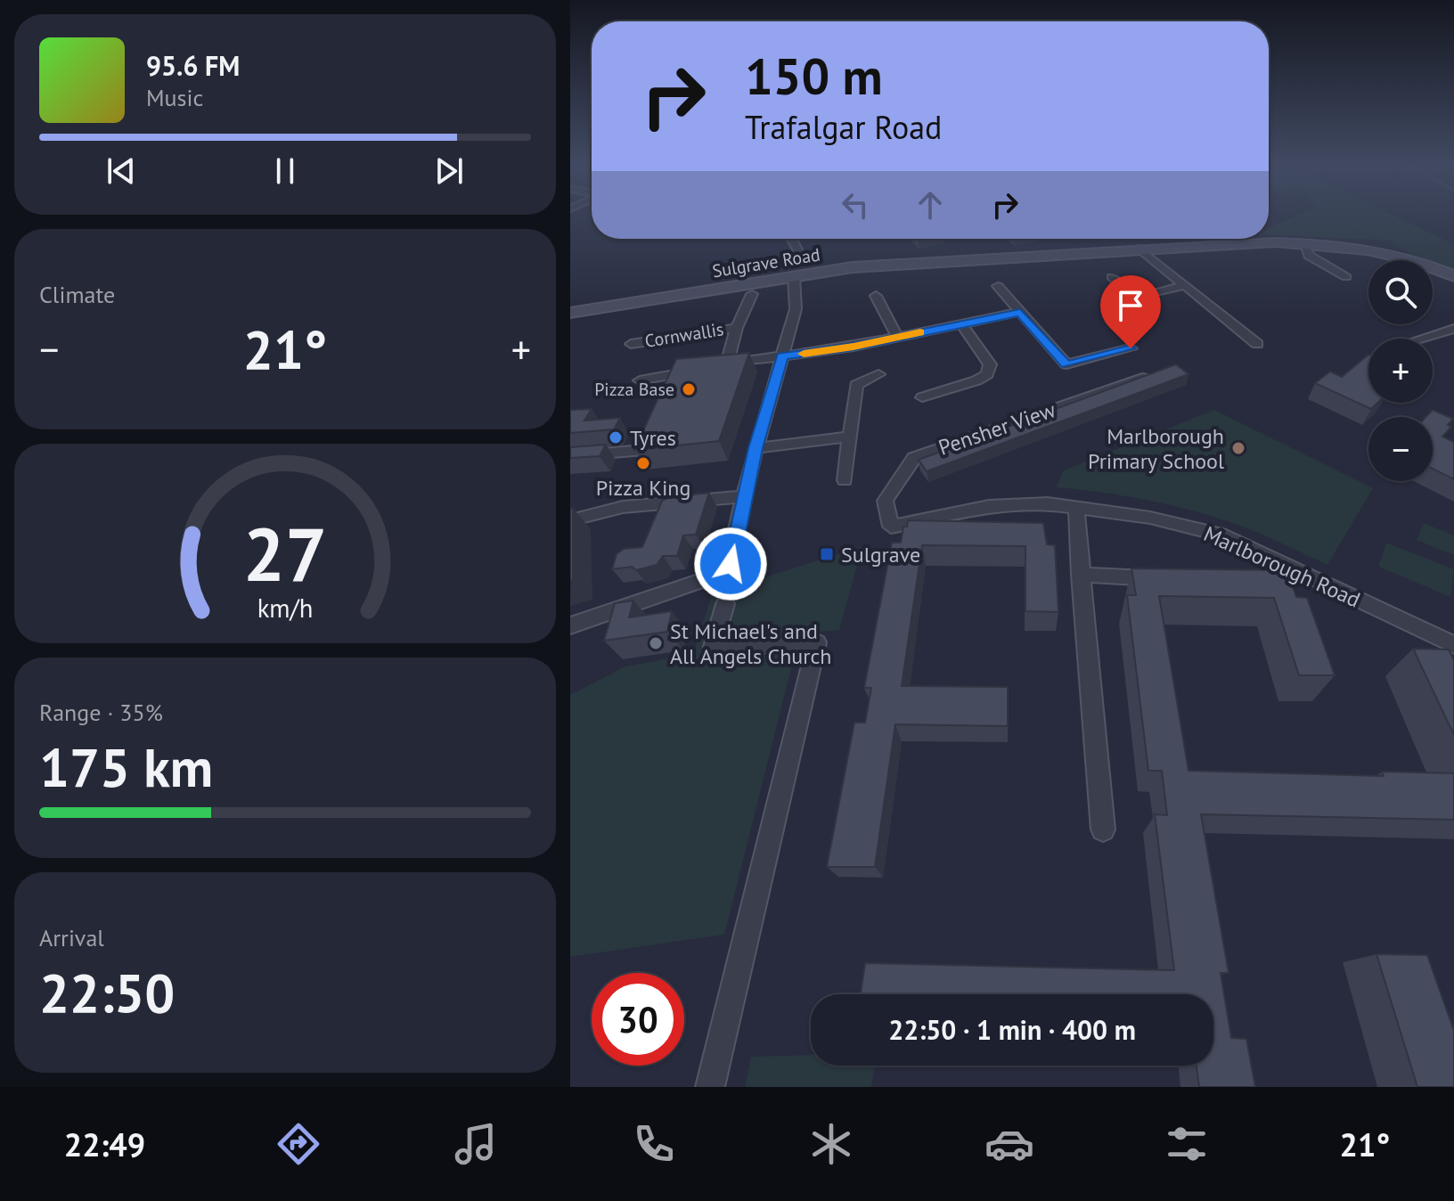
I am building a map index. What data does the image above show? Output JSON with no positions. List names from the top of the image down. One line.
{"streets":{"street":["Sulgrave Road","Cornwallis","Pensher View","Marlborough Road"]},"crossings":[["Pensher View","Marlborough Road"]],"places":{"other":["Pizza Base","Tyres","Marlborough Primary School","Pizza King","St Michael's and All Angels Church"],"transit":["Sulgrave"]},"page":{"turn":["150 m","Trafalgar Road"],"song":["95.6 FM","Music"],"tile":["Climate",["Range · 35%","175 km"],["Arrival","22:50"]],"map_buttons":["+","−"],"heat":["−","21°","+"],"limit":"30","trip":"22:50 · 1 min · 400 m","tabs":["22:49","21°"],"gauge":["27","km/h"]}}
